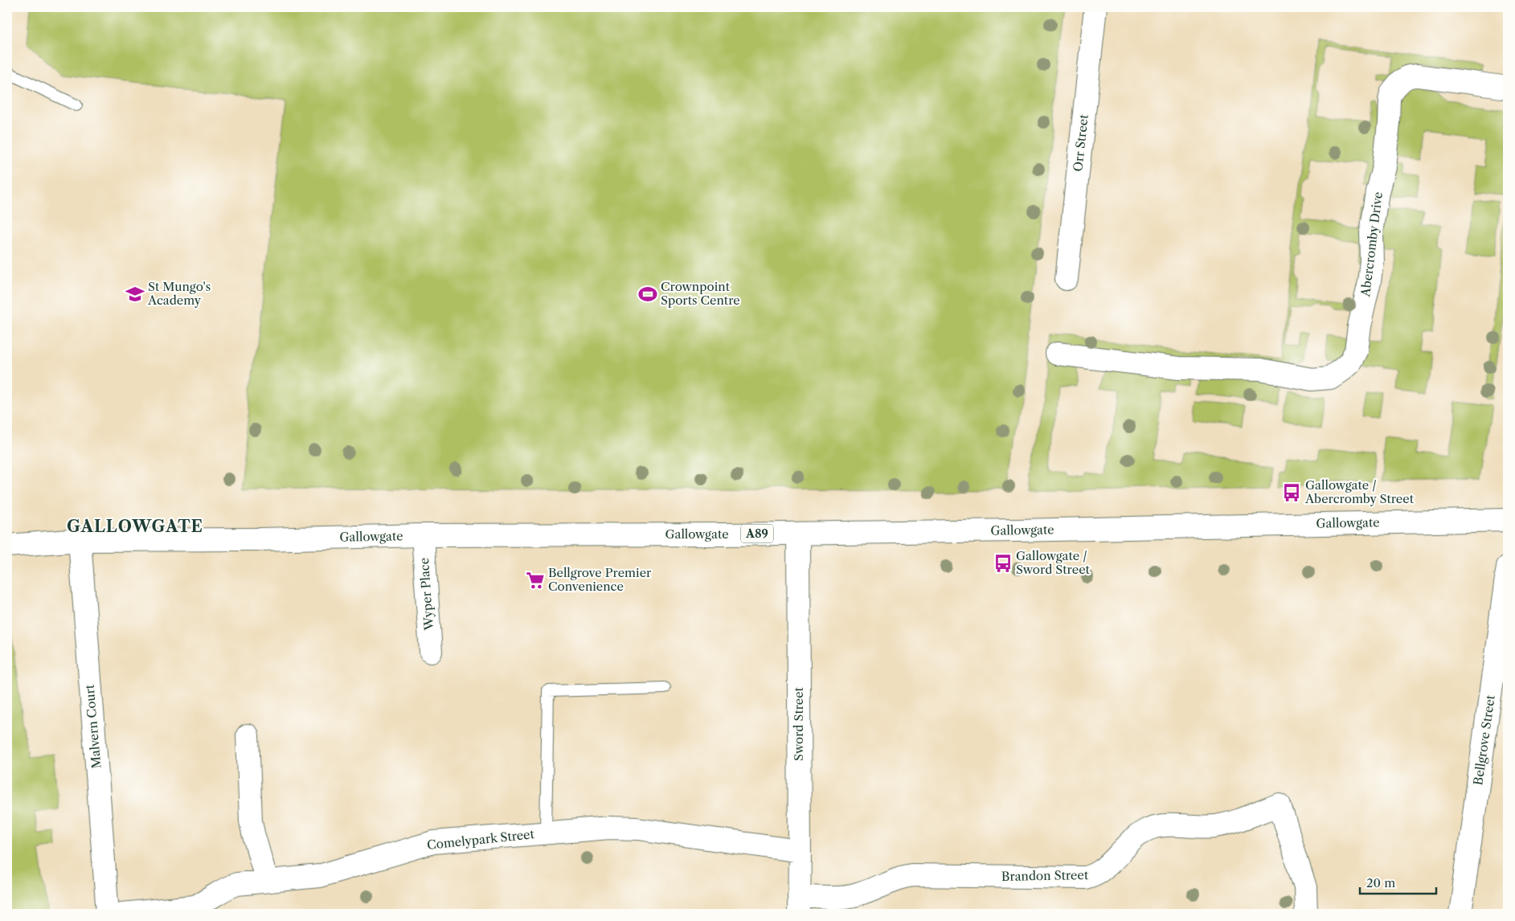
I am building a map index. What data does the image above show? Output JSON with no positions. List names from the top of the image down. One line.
{"streets":{"street":["Orr Street","Abercromby Drive","Gallowgate","A89","Wyper Place","Sword Street","Malvern Court","Bellgrove Street","Comelypark Street","Brandon Street"]},"crossings":[["Gallowgate","Wyper Place"],["Gallowgate","Sword Street"],["Gallowgate","Malvern Court"],["Sword Street","Comelypark Street"],["Sword Street","Brandon Street"]],"districts":["GALLOWGATE"],"places":{"school or university":["St Mungo's Academy"],"sports":["Crownpoint Sports Centre"],"bus stop":["Gallowgate / Abercromby Street","Gallowgate / Sword Street"],"supermarket":["Bellgrove Premier Convenience"]},"scale_bar":"20 m"}
